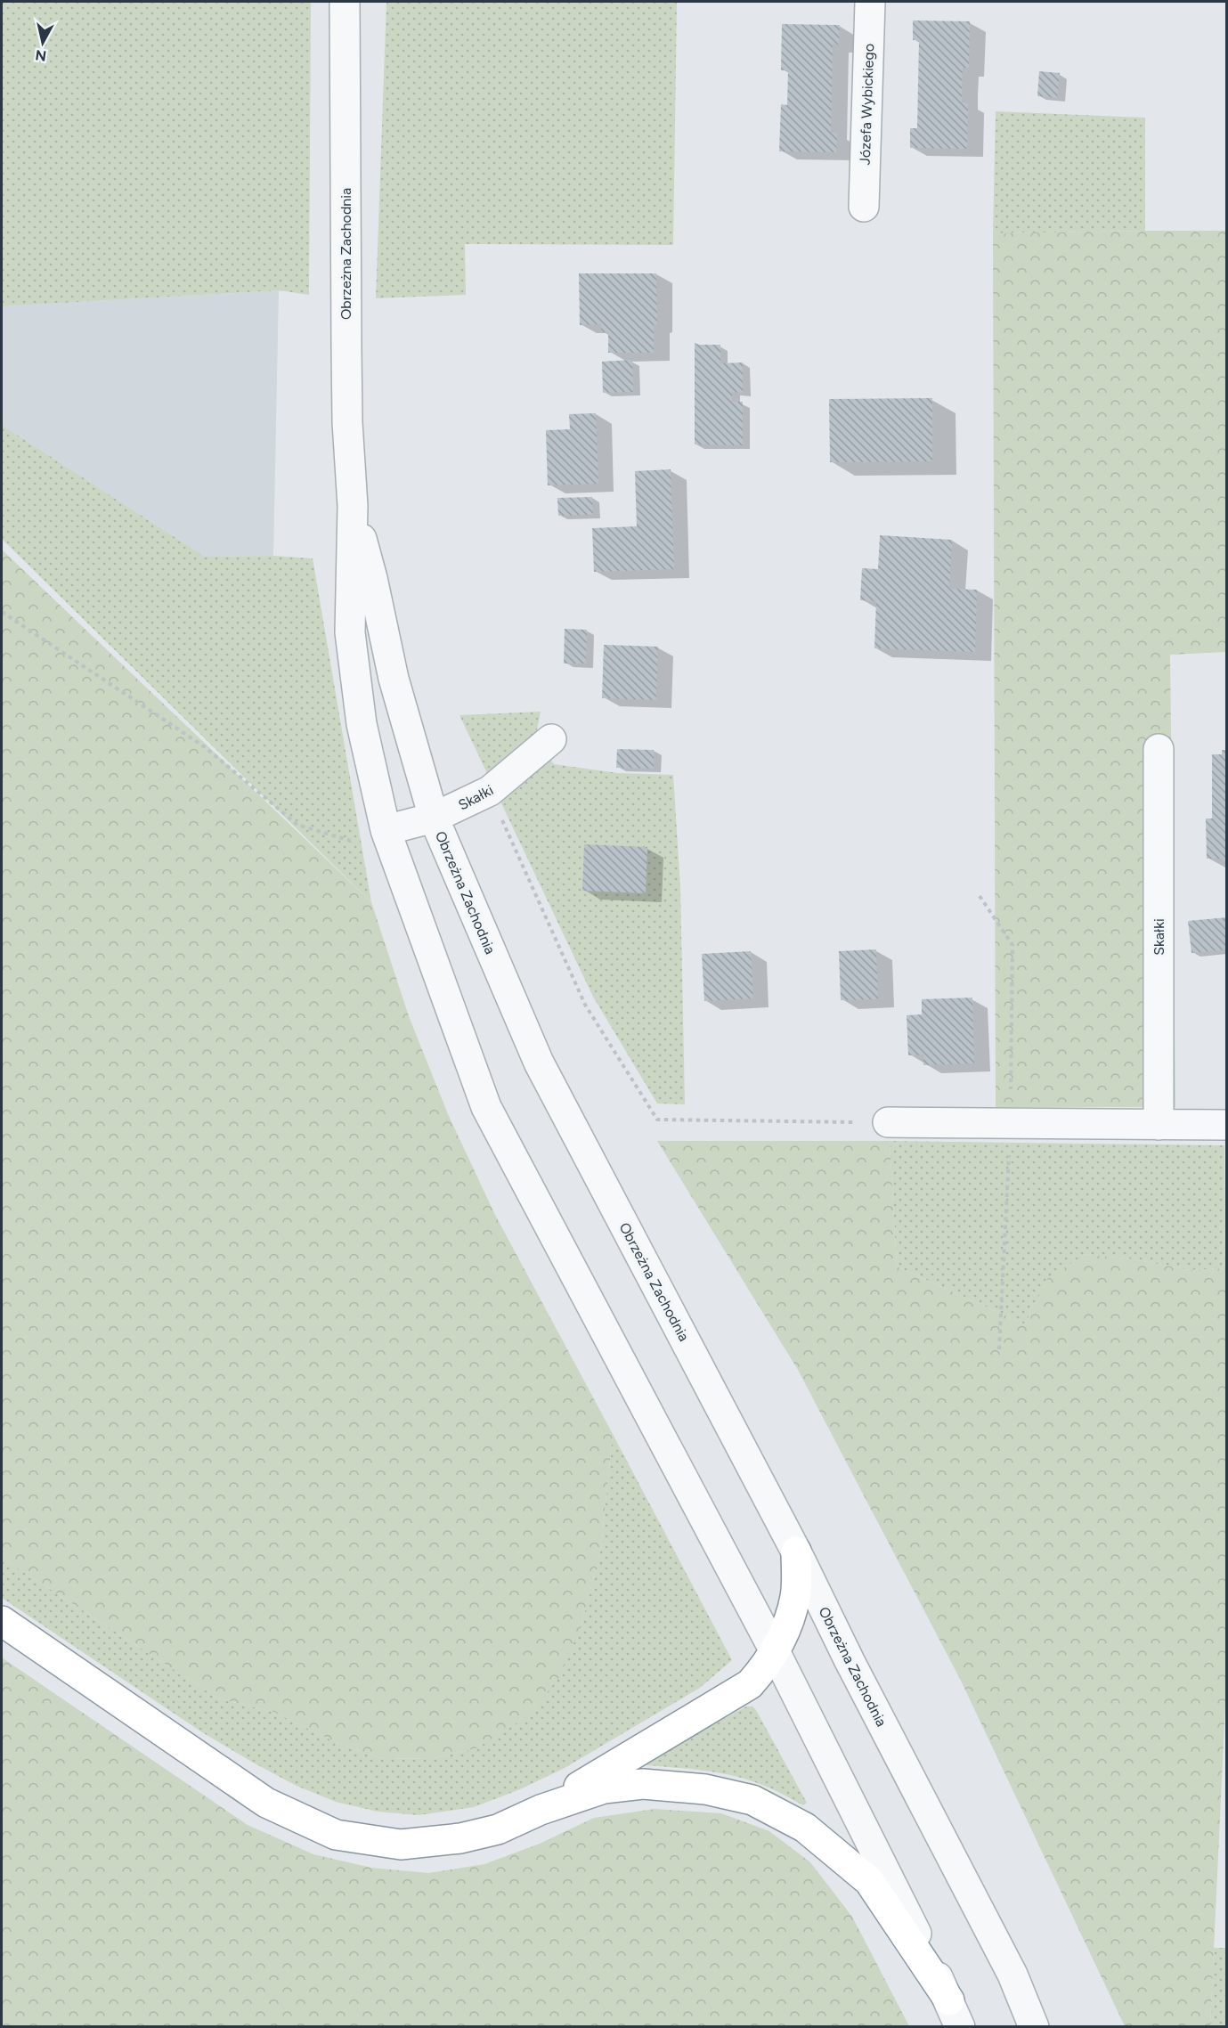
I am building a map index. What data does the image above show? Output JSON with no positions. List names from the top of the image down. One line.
{"streets":{"street":["Józefa Wybickiego","Obrzeżna Zachodnia","Skałki"]},"crossings":[["Obrzeżna Zachodnia","Skałki"]],"north":"bottom"}
